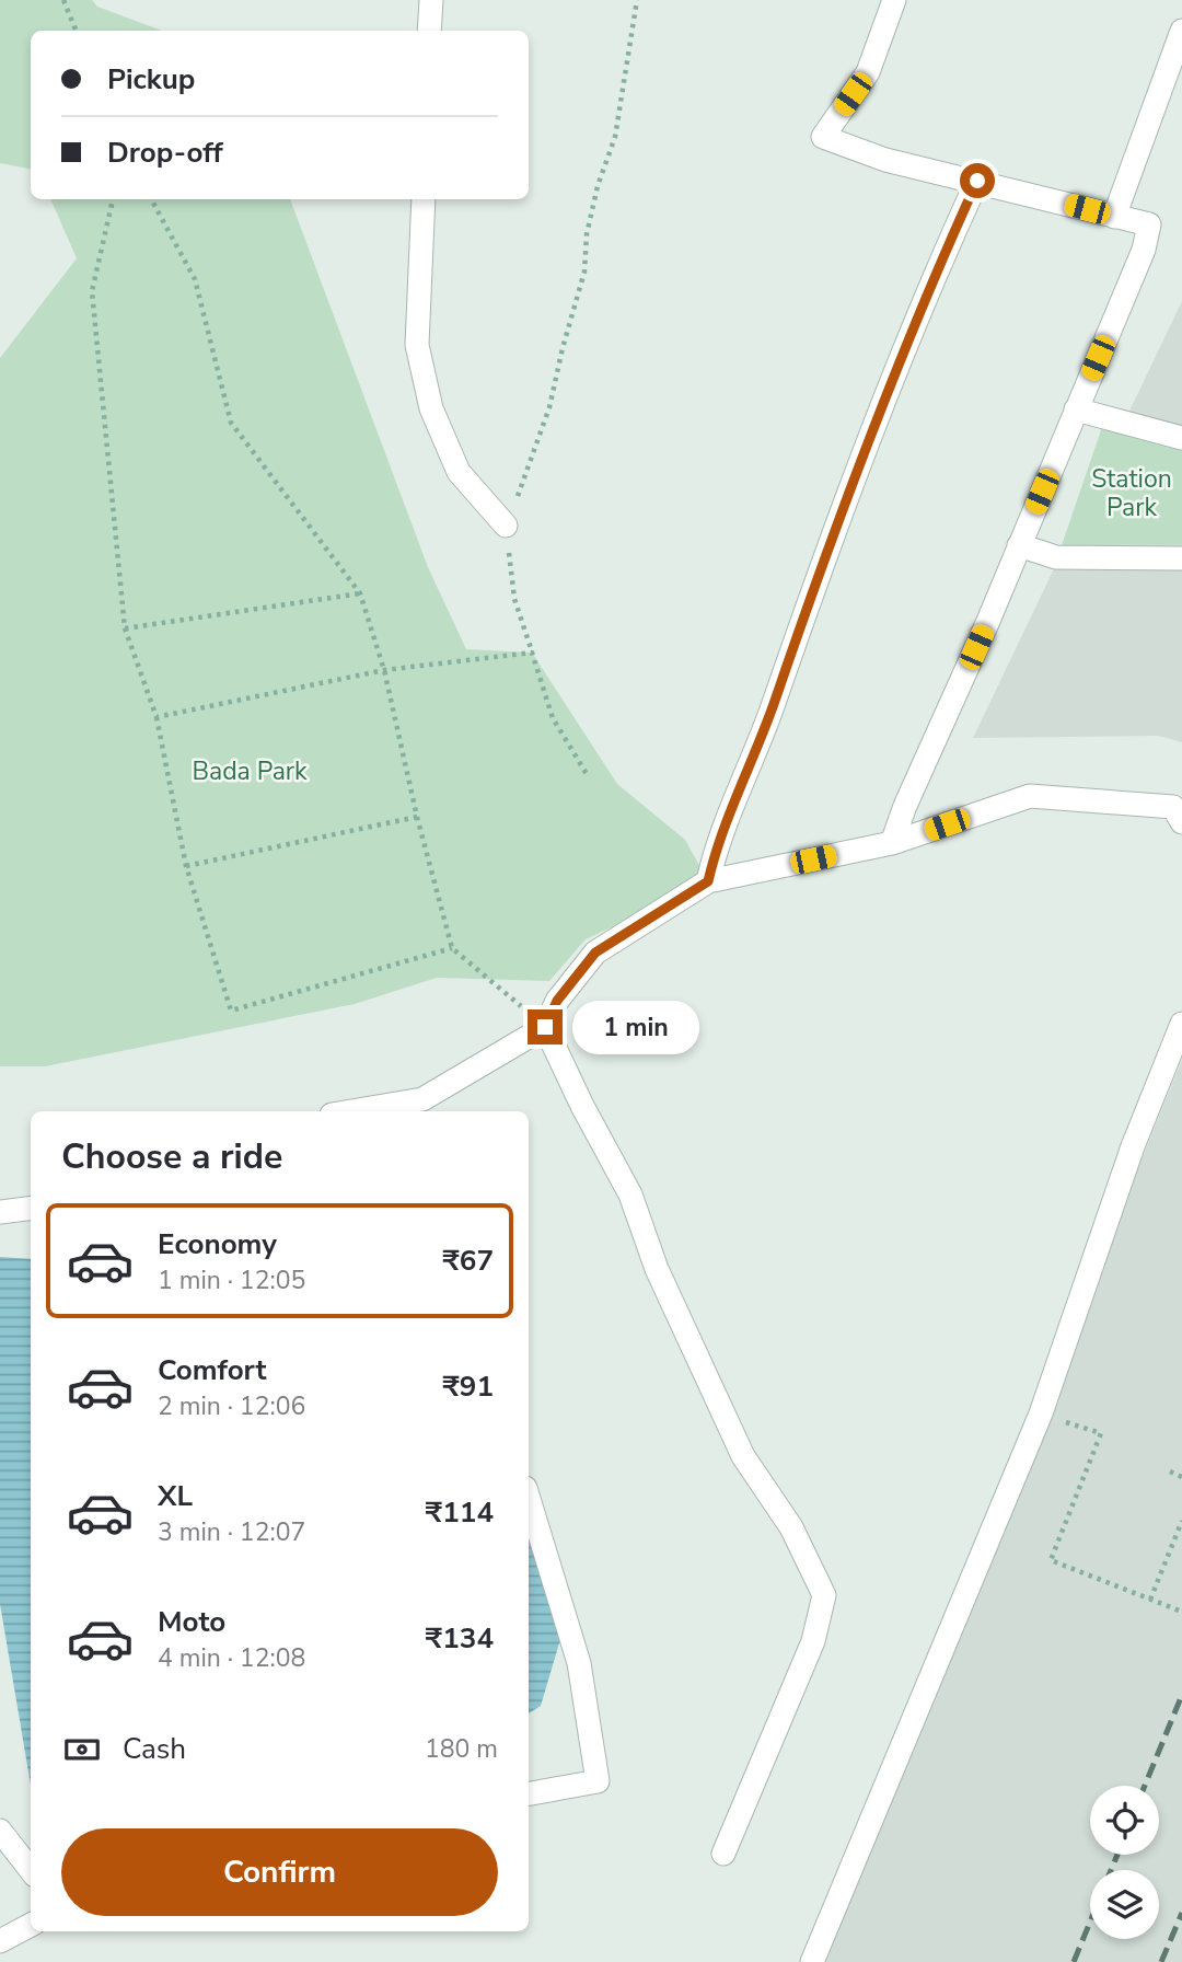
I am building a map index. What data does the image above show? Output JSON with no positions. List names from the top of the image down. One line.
{"parks":["Station Park","Bada Park"],"page":{"banner":["Pickup","Drop-off"],"bubble":"1 min","heading":"Choose a ride","list":[{"name":"Economy","note":"1 min · 12:05","value":"₹67"},{"name":"Comfort","note":"2 min · 12:06","value":"₹91"},{"name":"XL","note":"3 min · 12:07","value":"₹114"},{"name":"Moto","note":"4 min · 12:08","value":"₹134"}],"pay":["Cash","180 m"],"buttons":"Confirm"}}
